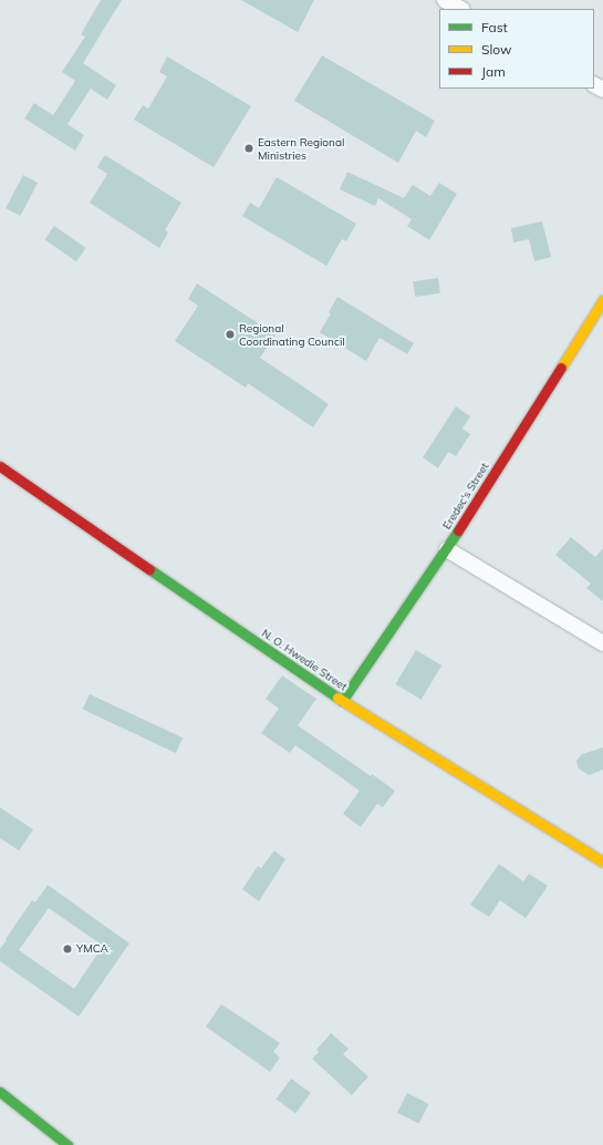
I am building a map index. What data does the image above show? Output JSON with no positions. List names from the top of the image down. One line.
{"streets":{"street":["Eredec's Street","N. O. Hwedie Street"]},"crossings":[["Eredec's Street","N. O. Hwedie Street"]],"places":["Eastern Regional Ministries","Regional Coordinating Council","YMCA"],"legend":["Fast","Slow","Jam"]}
